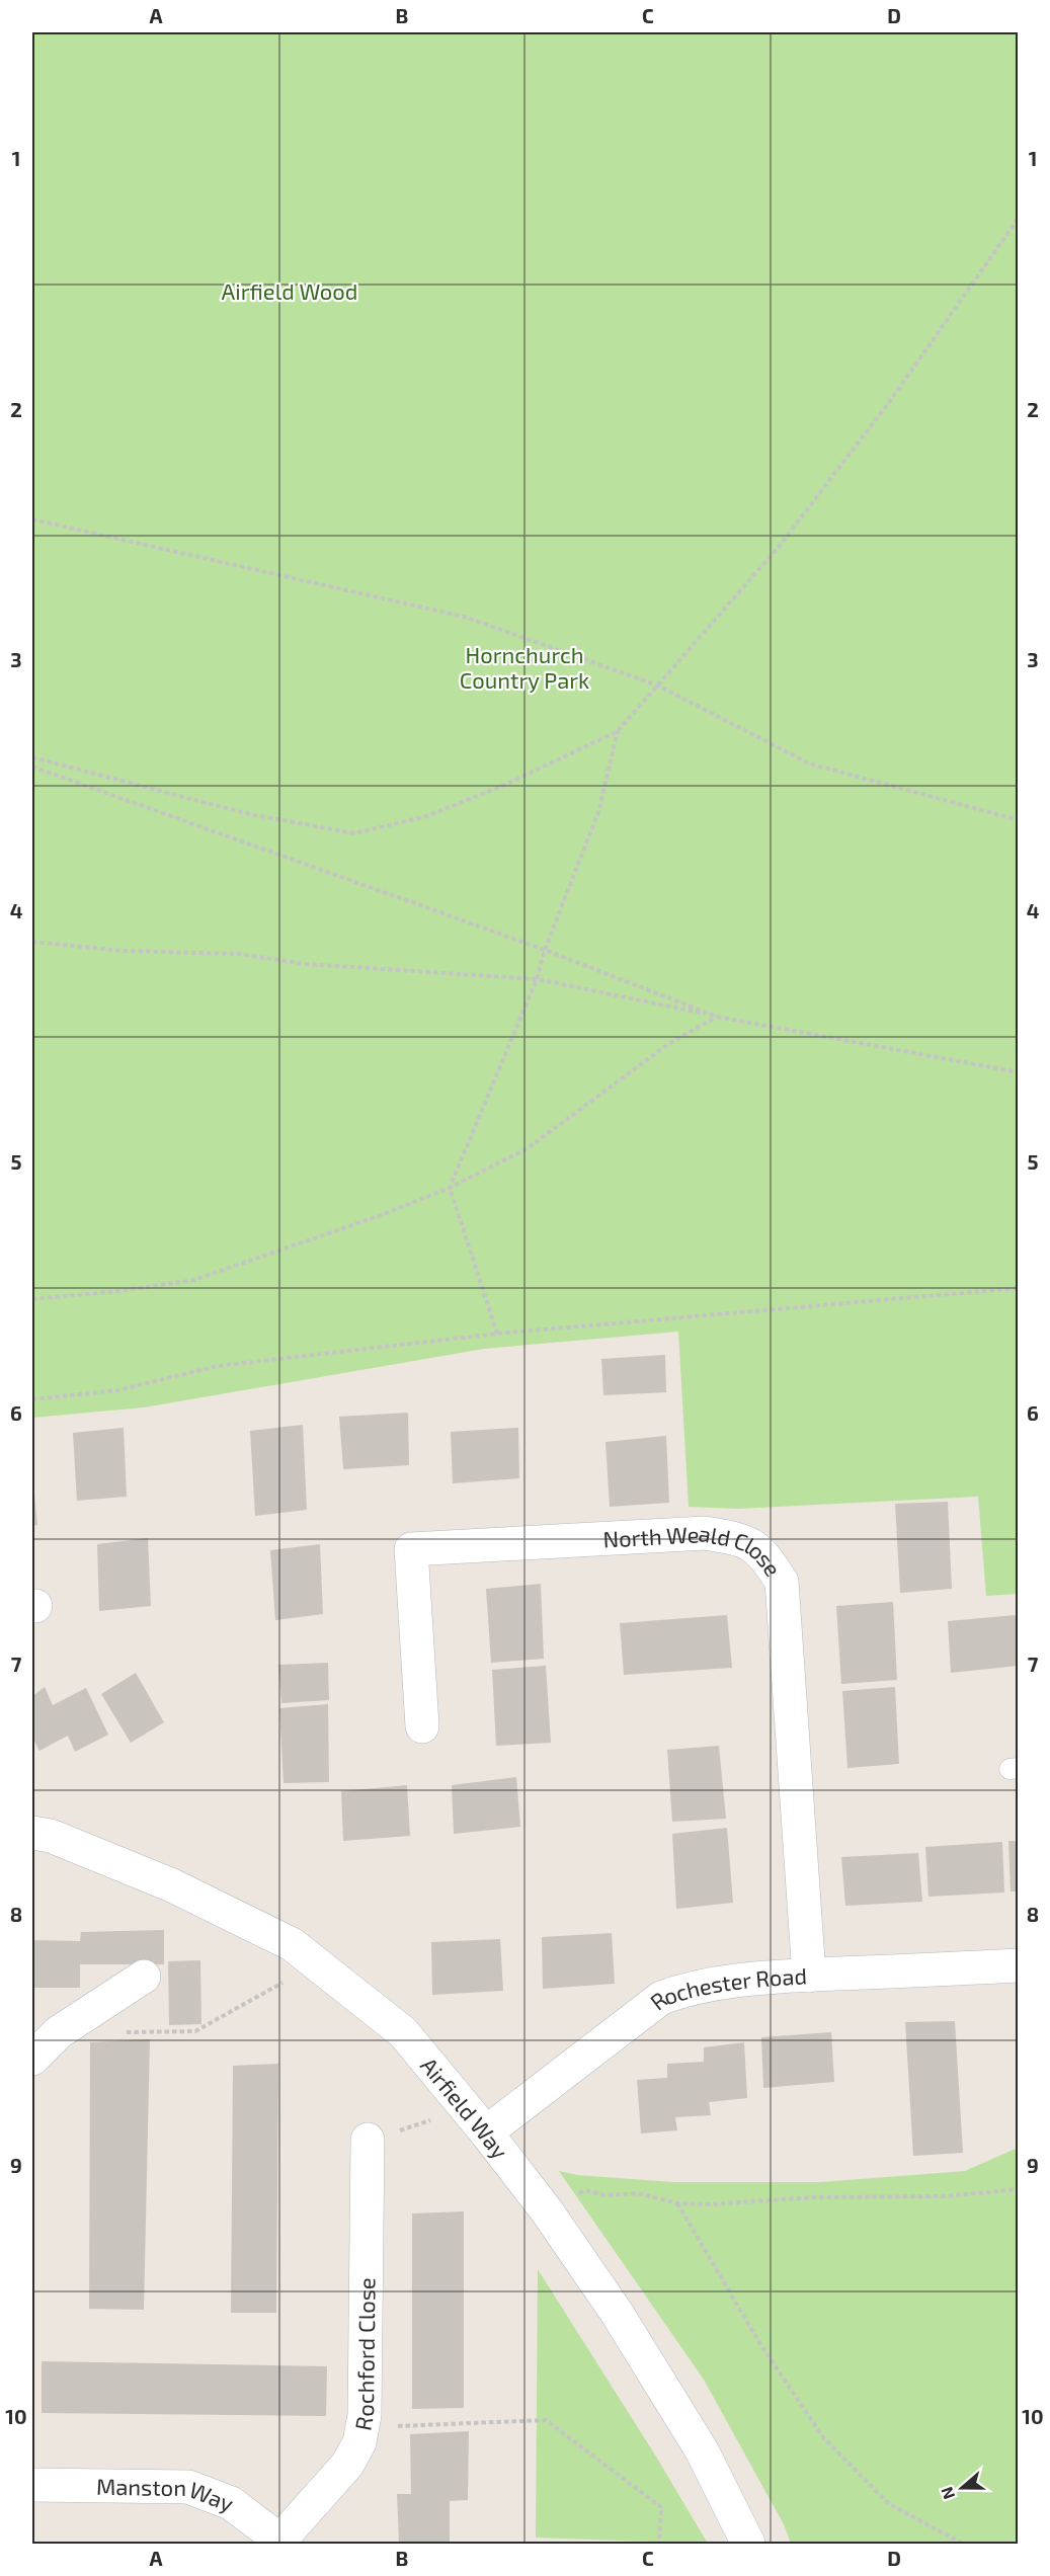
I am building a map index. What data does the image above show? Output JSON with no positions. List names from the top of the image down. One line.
{"streets":{"street":["North Weald Close","Rochester Road","Airfield Way","Rochford Close","Manston Way"]},"crossings":[["North Weald Close","Rochester Road"],["Rochester Road","Airfield Way"],["Rochford Close","Manston Way"]],"parks":["Airfield Wood","Hornchurch Country Park"],"north":"left","grid":{"columns":["A","B","C","D"],"rows":["1","2","3","4","5","6","7","8","9","10"]}}
